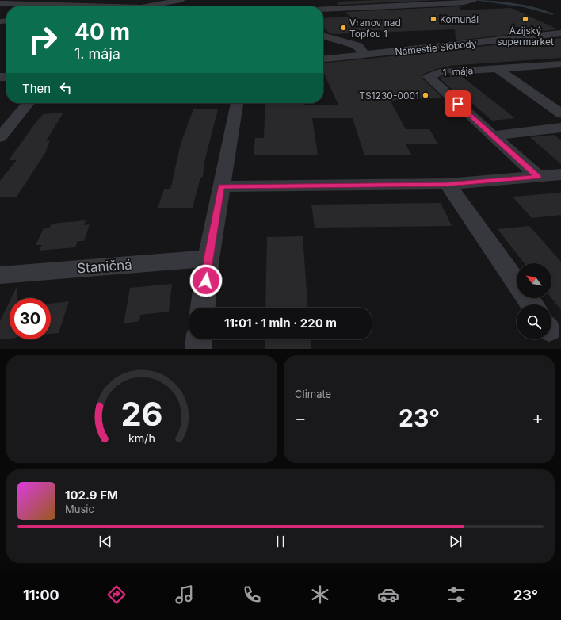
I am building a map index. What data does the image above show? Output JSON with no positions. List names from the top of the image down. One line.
{"streets":{"street":["Námestie Slobody","1. mája","Staničná"]},"places":["Komunál","Ázijský supermarket","Vranov nad Topľou 1","TS1230-0001"],"north":"top left","page":{"turn":["40 m","1. mája"],"then":"Then","limit":"30","trip":"11:01 · 1 min · 220 m","tile":"Climate","heat":["−","23°","+"],"song":["102.9 FM","Music"],"tabs":["11:00","23°"],"gauge":["26","km/h"]}}
